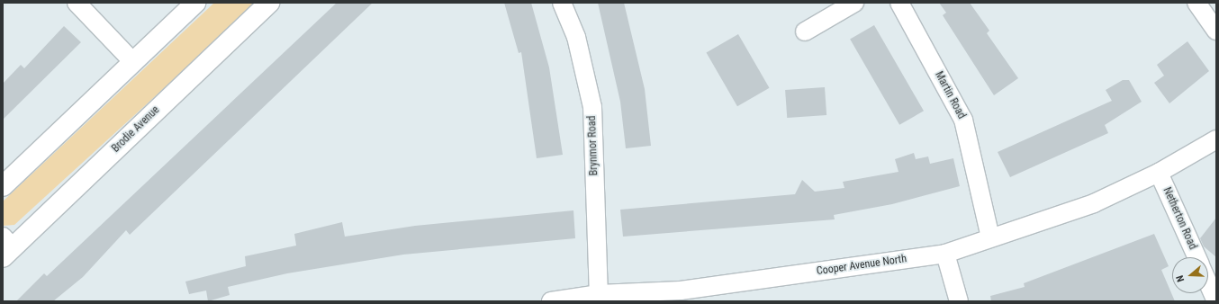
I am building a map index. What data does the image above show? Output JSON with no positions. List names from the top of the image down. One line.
{"streets":{"street":["Martin Road","Brodie Avenue","Brynmor Road","Netherton Road","Cooper Avenue North"]},"crossings":[["Martin Road","Cooper Avenue North"],["Brynmor Road","Cooper Avenue North"],["Netherton Road","Cooper Avenue North"]],"north":"left"}
